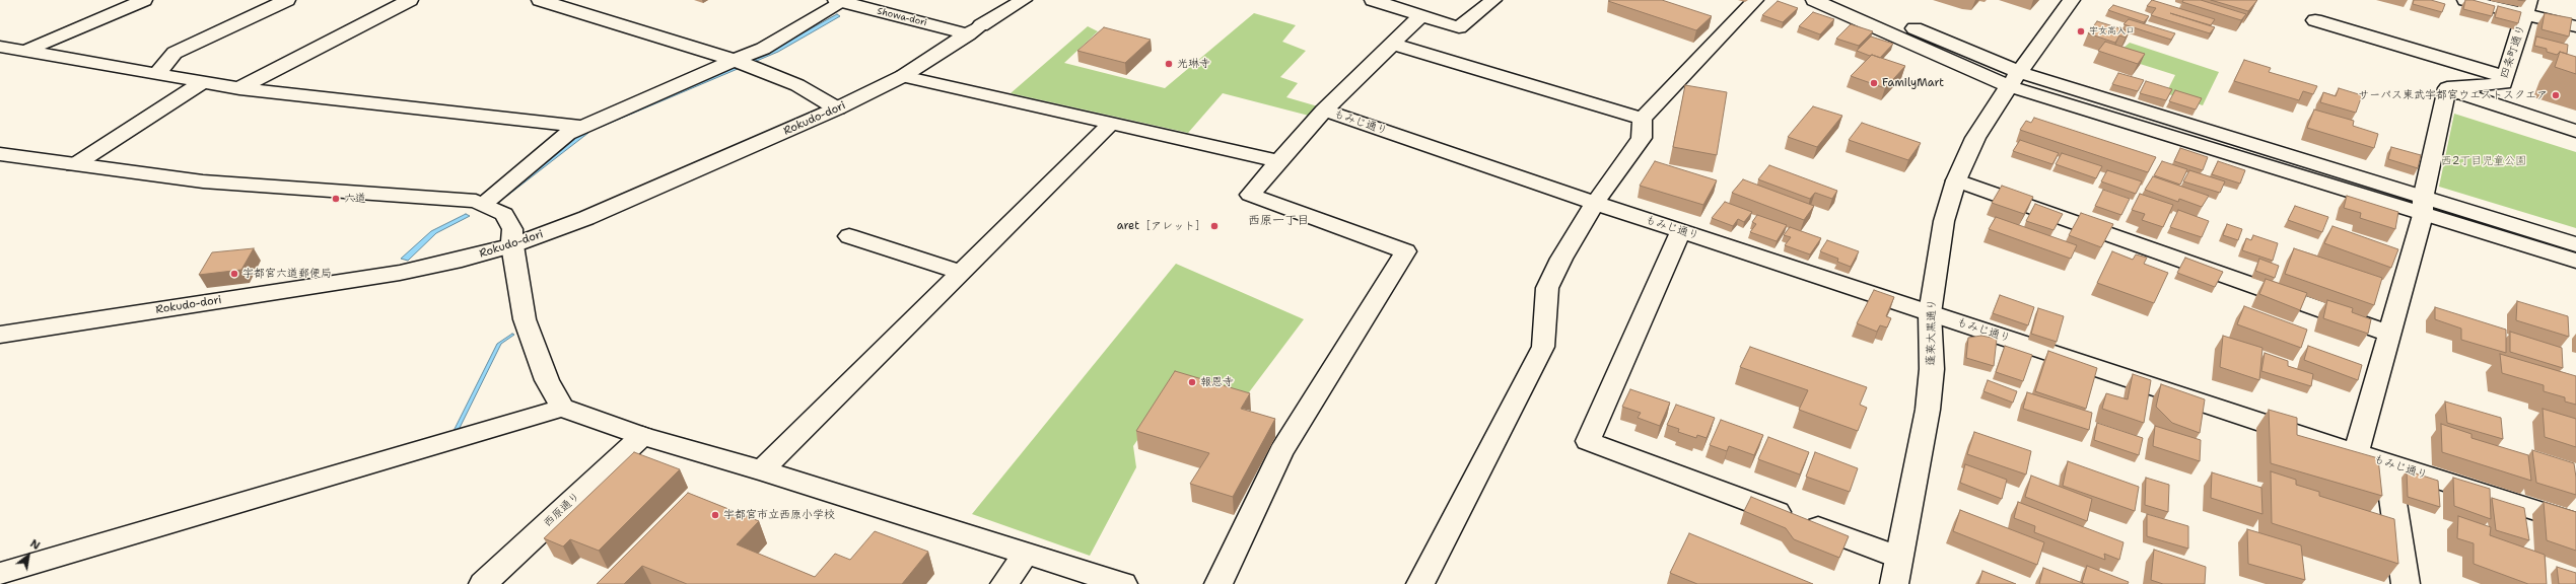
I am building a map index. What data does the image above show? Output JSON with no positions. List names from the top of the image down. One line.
{"streets":{"street":["Showa-dori","四条町通り","Rokudo-dori","もみじ通り","蓬莱大黒通り","西原通り"]},"crossings":[["Showa-dori","Rokudo-dori"],["もみじ通り","蓬莱大黒通り"]],"districts":["西原一丁目"],"parks":["西2丁目児童公園"],"places":["宇女高入口","光琳寺","FamilyMart","サーパス東武宇都宮ウエストスクエア","六道","aret［アレット］","宇都宮六道郵便局","報恩寺","宇都宮市立西原小学校"],"north":"top right"}
